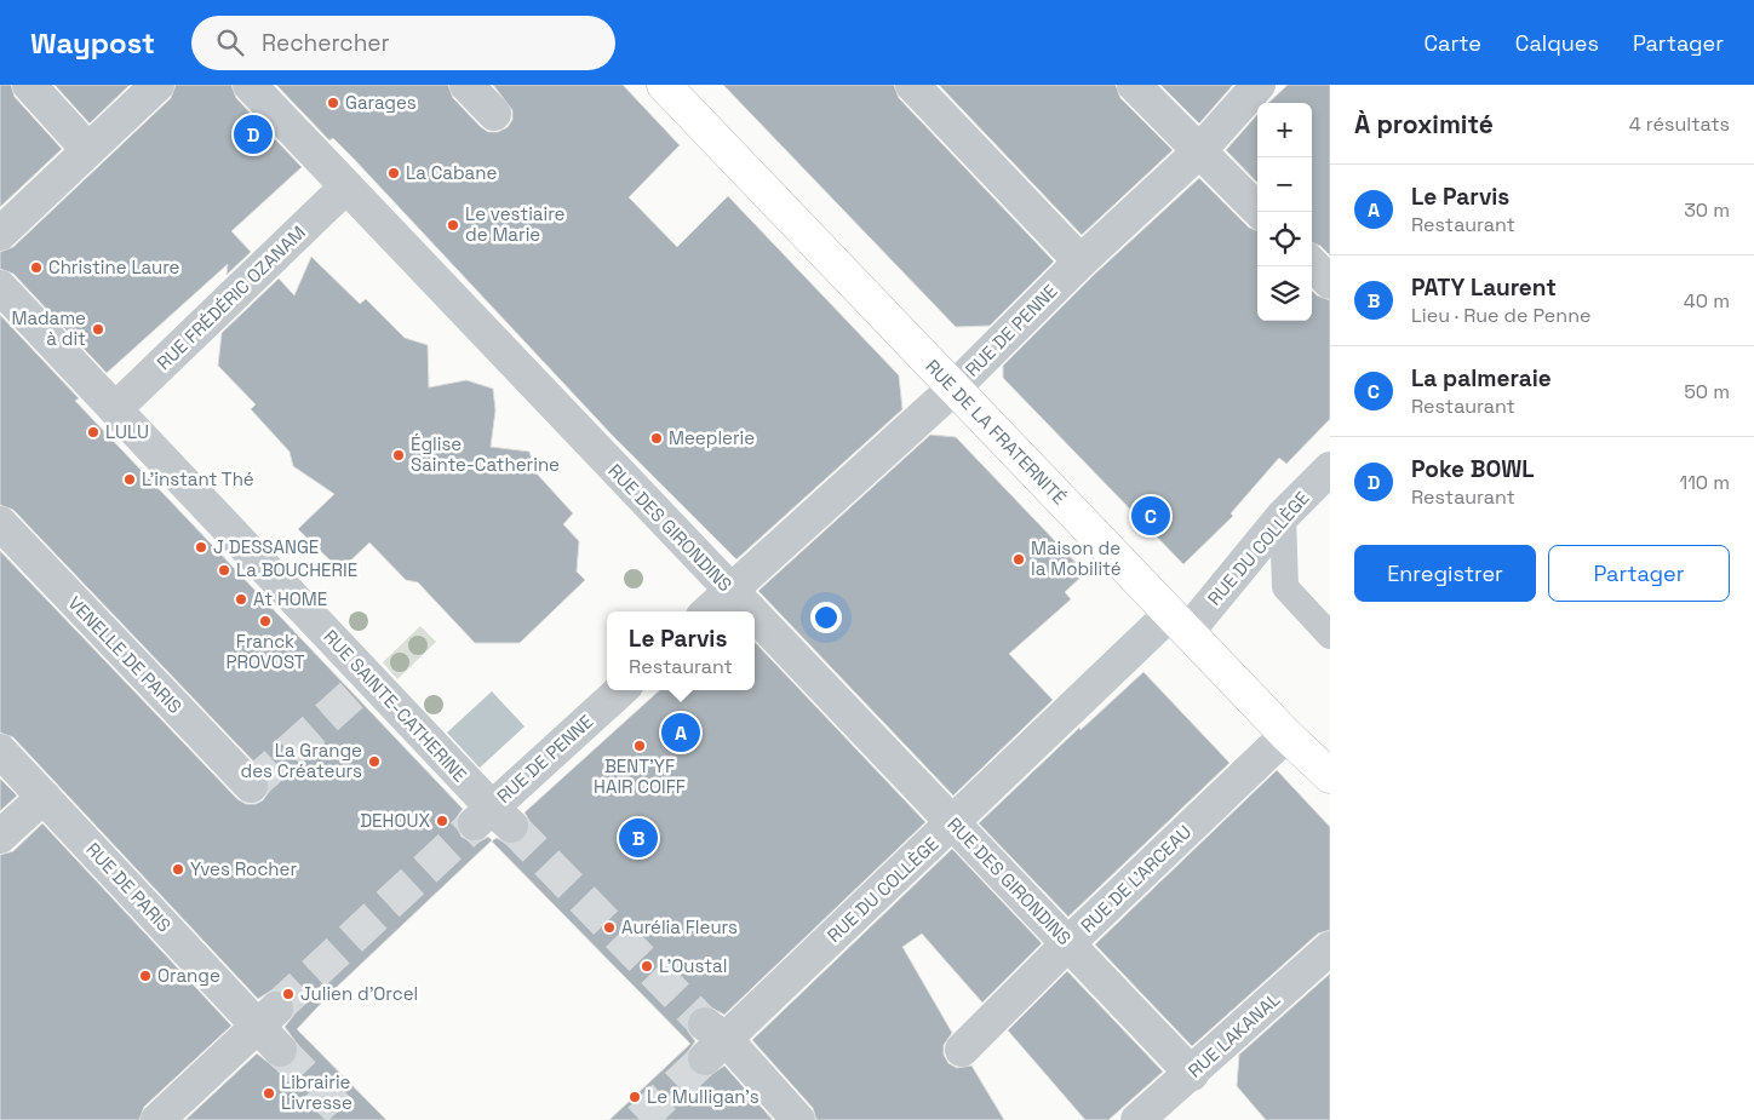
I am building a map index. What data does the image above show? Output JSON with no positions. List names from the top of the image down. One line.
{"streets":{"main road":["RUE DE LA FRATERNITÉ"],"street":["RUE FRÉDÉRIC OZANAM","RUE DE PENNE","RUE DES GIRONDINS","RUE DU COLLÈGE","VENELLE DE PARIS","RUE SAINTE-CATHERINE","RUE DE L'ARCEAU","RUE DE PARIS","RUE LAKANAL"]},"crossings":[["RUE FRÉDÉRIC OZANAM","RUE DES GIRONDINS"],["RUE FRÉDÉRIC OZANAM","RUE SAINTE-CATHERINE"],["RUE DE PENNE","RUE DE LA FRATERNITÉ"],["RUE DE PENNE","RUE DES GIRONDINS"],["RUE DE PENNE","RUE SAINTE-CATHERINE"],["RUE DE LA FRATERNITÉ","RUE DU COLLÈGE"],["RUE DE LA FRATERNITÉ","RUE DE L'ARCEAU"],["RUE DES GIRONDINS","RUE DU COLLÈGE"],["RUE DES GIRONDINS","RUE DE L'ARCEAU"],["RUE DES GIRONDINS","RUE LAKANAL"]],"places":["Garages","La Cabane","Le vestiaire de Marie","Christine Laure","Madame à dit","LULU","Meeplerie","Église Sainte-Catherine","L'instant Thé","J DESSANGE","Maison de la Mobilité","La BOUCHERIE","At HOME","Franck PROVOST","BENT'YF HAIR COIFF","La Grange des Créateurs","DEHOUX","Yves Rocher","Aurélia Fleurs","L'Oustal","Orange","Julien d'Orcel","Librairie Livresse","Le Mulligan's"],"page":{"header":"Waypost","search":"Rechercher","nav":["Carte","Calques","Partager"],"heading":["À proximité","4 résultats"],"map_buttons":["+","−"],"pins":["D","C","A","B"],"list":[{"mark":"A","name":"Le Parvis","note":"Restaurant","value":"30 m"},{"mark":"B","name":"PATY Laurent","note":"Lieu · Rue de Penne","value":"40 m"},{"mark":"C","name":"La palmeraie","note":"Restaurant","value":"50 m"},{"mark":"D","name":"Poke BOWL","note":"Restaurant","value":"110 m"}],"buttons":["Enregistrer","Partager"],"popup":["Le Parvis","Restaurant"]}}
